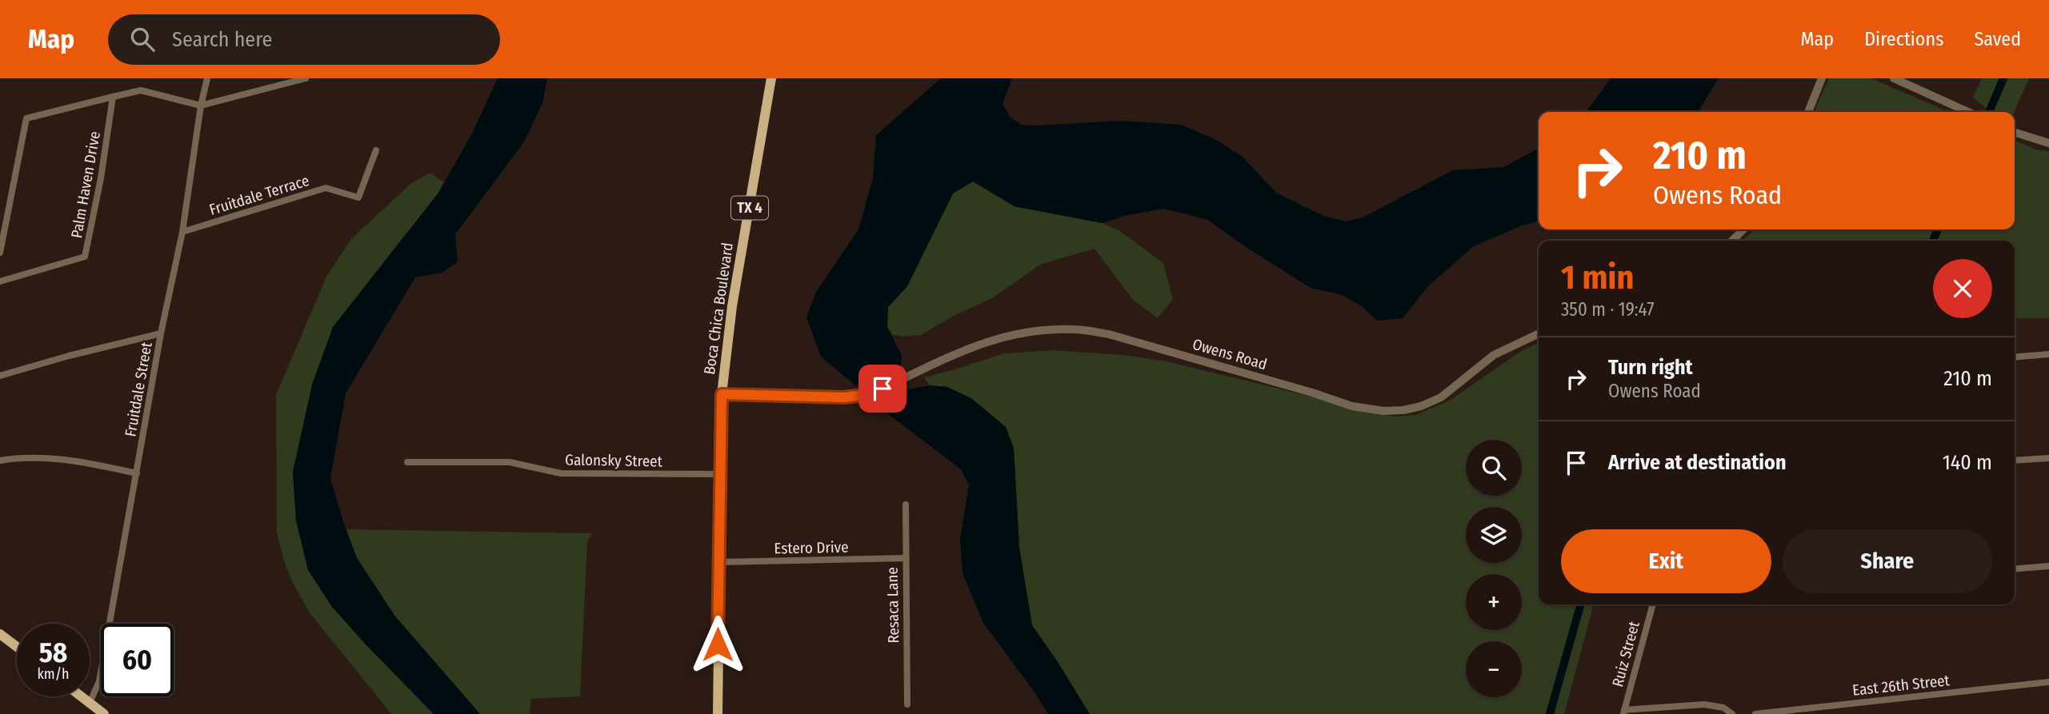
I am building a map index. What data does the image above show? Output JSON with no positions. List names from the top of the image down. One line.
{"streets":{"main road":["TX 4","Boca Chica Boulevard"],"street":["Palm Haven Drive","Fruitdale Terrace","Owens Road","Fruitdale Street","Galonsky Street","Estero Drive","Resaca Lane","Ruiz Street","East 26th Street"]},"crossings":[["Fruitdale Terrace","Fruitdale Street"],["Boca Chica Boulevard","Galonsky Street"],["Boca Chica Boulevard","Estero Drive"],["Estero Drive","Resaca Lane"]],"page":{"header":"Map","search":"Search here","nav":["Map","Directions","Saved"],"turn":["210 m","Owens Road"],"heading":["1 min","350 m · 19:47"],"list":[{"name":"Turn right","note":"Owens Road","value":"210 m"},{"name":"Arrive at destination","value":"140 m"}],"map_buttons":["+","−"],"buttons":["Exit","Share"],"speed":"58 km/h","limit":"60"}}
